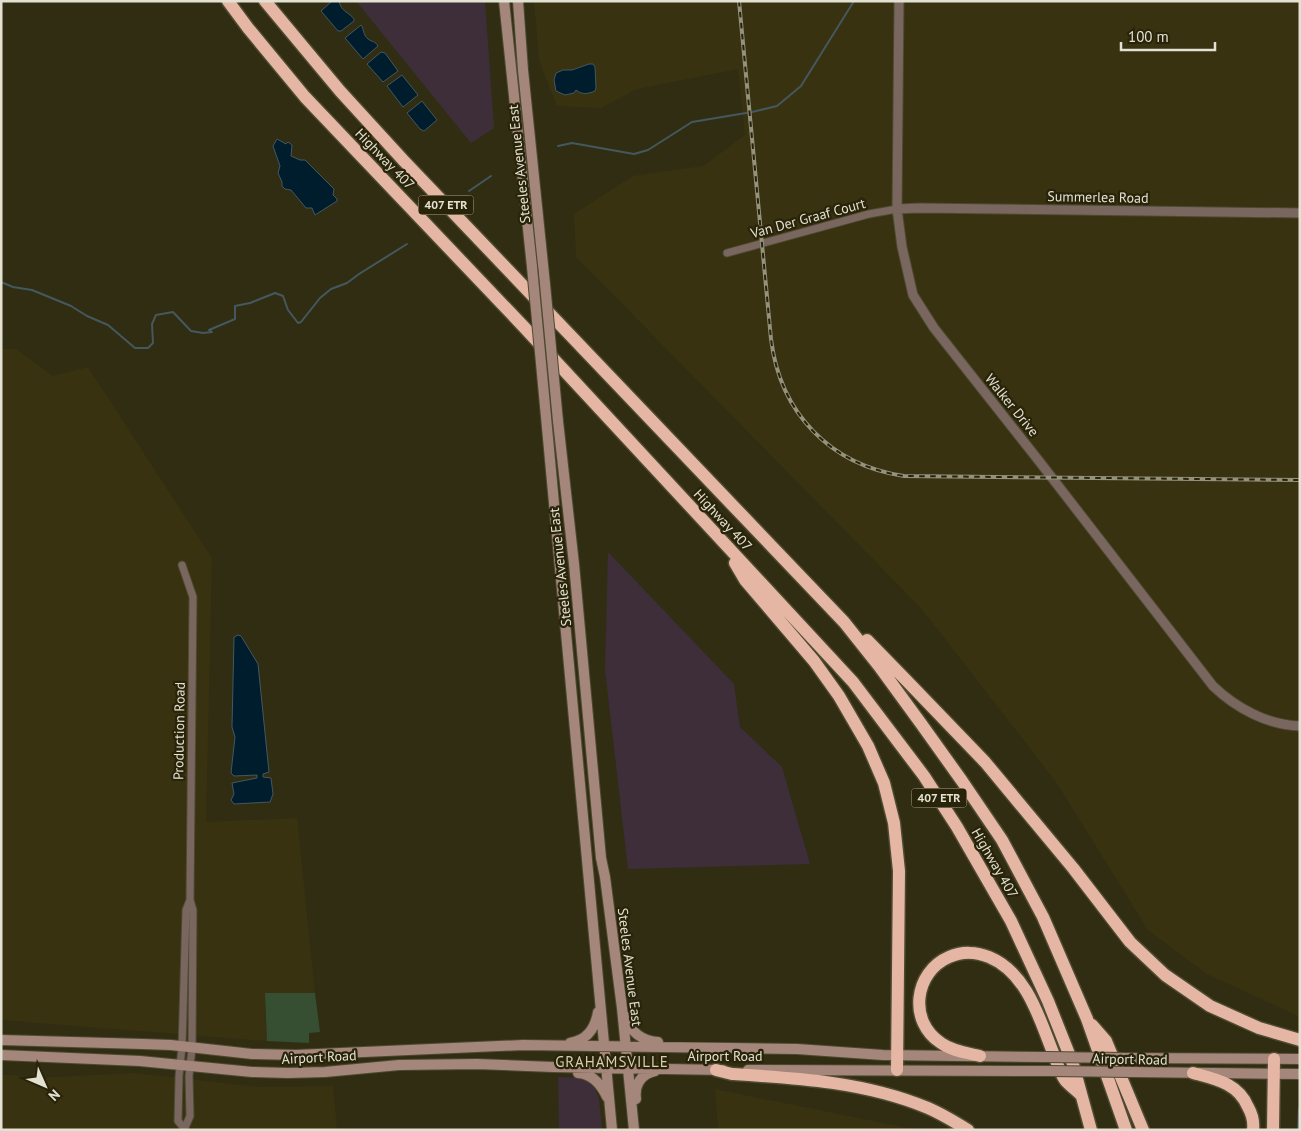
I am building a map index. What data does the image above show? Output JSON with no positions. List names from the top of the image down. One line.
{"streets":{"highway":["Highway 407","407 ETR"],"main road":["Steeles Avenue East","Airport Road"],"street":["Summerlea Road","Van Der Graaf Court","Walker Drive","Production Road"]},"crossings":[["Steeles Avenue East","Airport Road"],["Summerlea Road","Van Der Graaf Court"],["Summerlea Road","Walker Drive"],["Van Der Graaf Court","Walker Drive"],["Production Road","Airport Road"]],"districts":["GRAHAMSVILLE"],"scale_bar":"100 m","north":"bottom right"}
